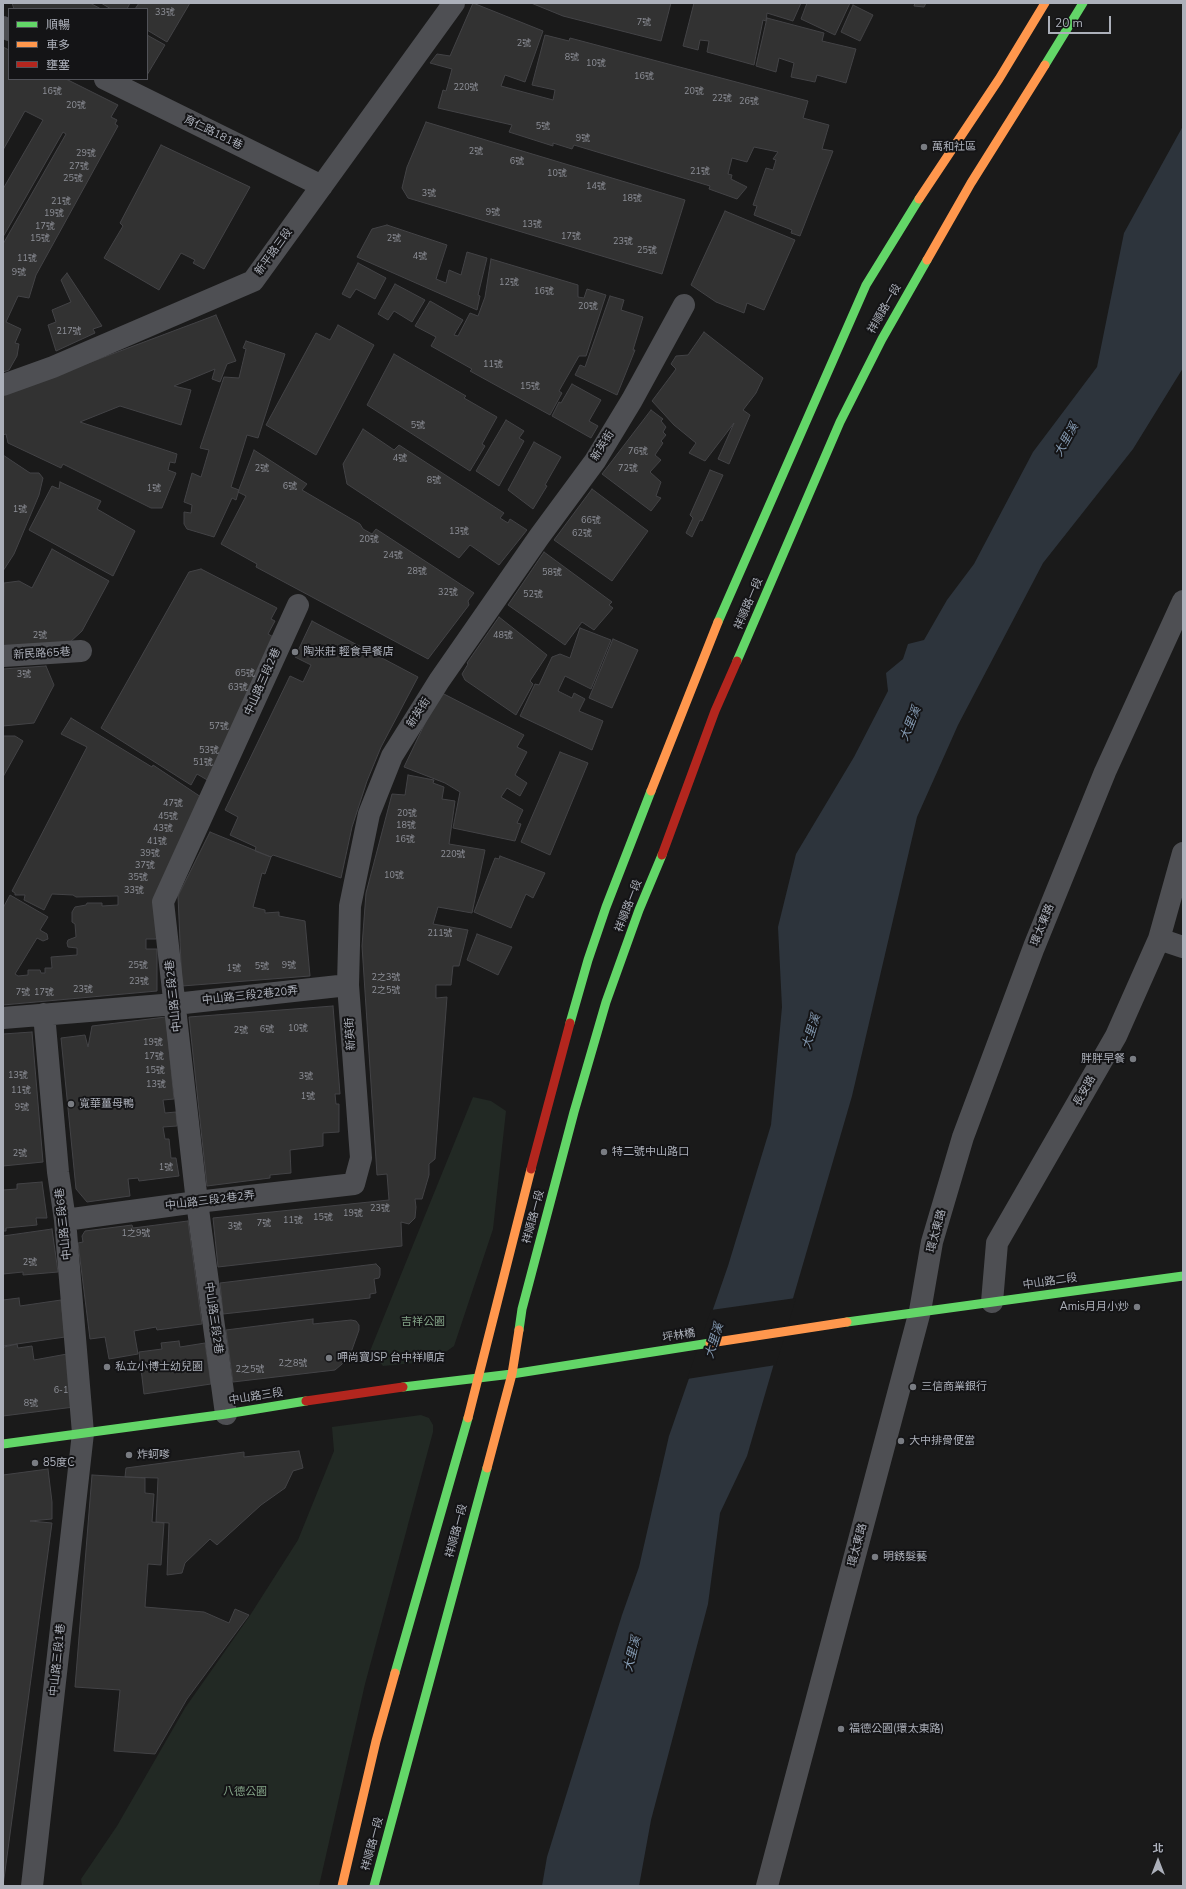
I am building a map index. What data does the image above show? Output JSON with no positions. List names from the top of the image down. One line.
{"streets":{"street":["育仁路181巷","新平路三段","祥順路一段","新英街","新民路65巷","中山路三段2巷","環太東路","中山路三段2巷20弄","長安路","中山路三段2巷2弄","中山路三段6巷","中山路二段","坪林橋","中山路三段","中山路三段1巷"]},"crossings":[["育仁路181巷","新平路三段"],["祥順路一段","坪林橋"],["祥順路一段","中山路三段"],["新英街","中山路三段2巷20弄"],["新英街","中山路三段2巷2弄"],["中山路三段2巷","中山路三段2巷20弄"],["中山路三段2巷","中山路三段2巷2弄"],["中山路三段2巷","中山路三段"],["環太東路","中山路二段"],["環太東路","坪林橋"],["中山路三段2巷20弄","中山路三段6巷"],["長安路","中山路二段"],["中山路三段2巷2弄","中山路三段6巷"],["中山路三段6巷","中山路三段"],["中山路三段6巷","中山路三段1巷"],["中山路二段","坪林橋"],["坪林橋","中山路三段"],["中山路三段","中山路三段1巷"]],"water":["大里溪"],"parks":["吉祥公園","八德公園"],"places":["萬和社區","陶米莊 輕食早餐店","胖胖早餐","寬華薑母鴨","特二號中山路口","Amis月月小炒","呷尚寶JSP 台中祥順店","私立小博士幼兒園","三信商業銀行","大中排骨便當","炸蚵嗲","85度C","明銹髮藝","福德公園(環太東路)"],"house_numbers":["33號","7號","2號","8號","10號","16號","220號","16號","20號","22號","26號","20號","5號","9號","2號","29號","6號","27號","21號","10號","25號","14號","3號","18號","21號","9號","19號","13號","17號","17號","15號","2號","23號","25號","4號","11號","9號","12號","16號","20號","217號","11號","15號","5號","76號","4號","2號","72號","8號","6號","1號","1號","66號","13號","62號","20號","24號","28號","58號","32號","52號","2號","48號","65號","3號","63號","57號","53號","51號","47號","20號","45號","18號","43號","16號","41號","39號","220號","37號","10號","35號","33號","211號","25號","9號","5號","1號","2之3號","23號","23號","2之5號","7號","17號","10號","6號","2號","19號","17號","15號","13號","3號","13號","11號","1號","9號","2號","1號","23號","19號","15號","11號","7號","3號","1之9號","2號","2之8號","2之5號","6-1","8號"],"legend":["順暢","車多","壅塞"],"scale_bar":"20 m","north":"top"}
